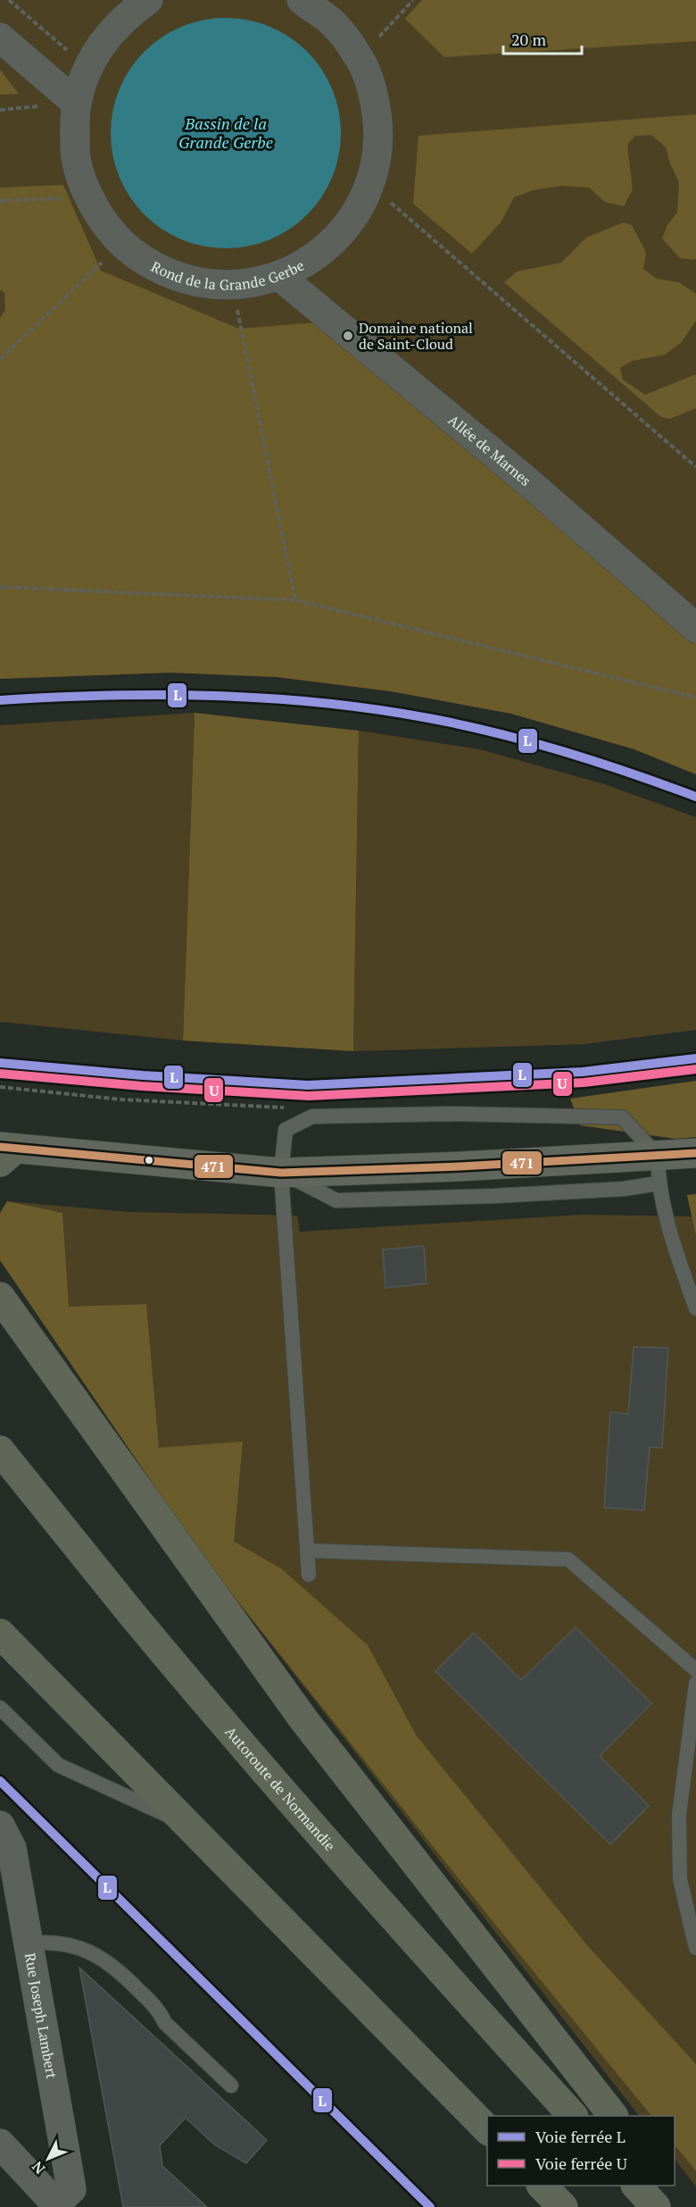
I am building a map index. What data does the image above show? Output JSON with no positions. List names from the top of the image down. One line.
{"streets":{"highway":["Autoroute de Normandie"],"street":["Rond de la Grande Gerbe","Allée de Marnes","Rue Joseph Lambert"]},"crossings":[["Rond de la Grande Gerbe","Allée de Marnes"]],"water":["Bassin de la Grande Gerbe"],"places":["Domaine national de Saint-Cloud"],"lines":["rail line L","rail line U","transit line 471"],"legend":["Voie ferrée L","Voie ferrée U"],"scale_bar":"20 m","north":"bottom left"}
